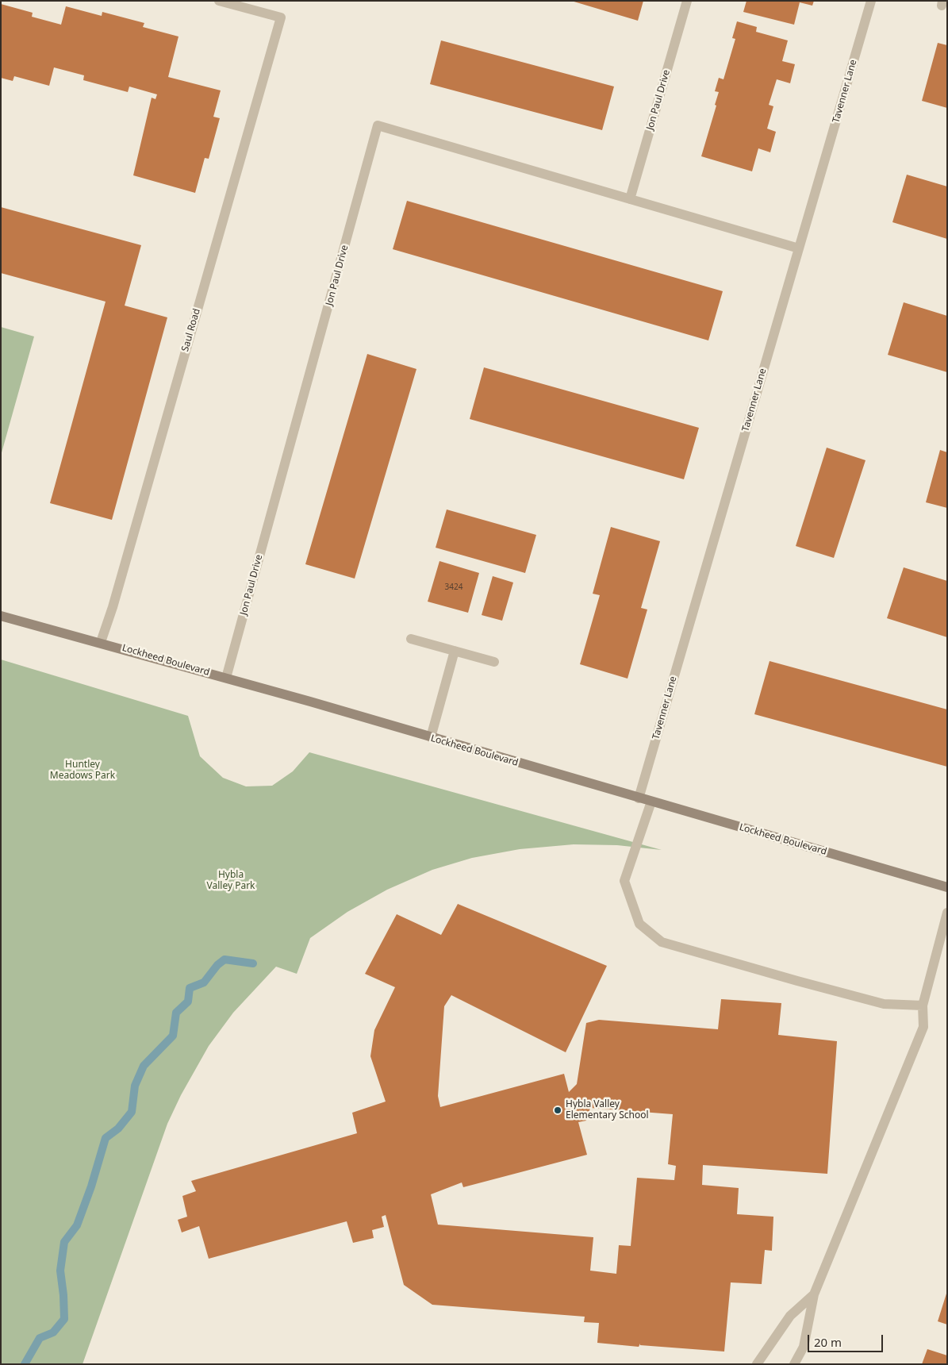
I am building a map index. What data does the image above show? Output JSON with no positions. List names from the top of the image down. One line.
{"streets":{"street":["Tavenner Lane","Jon Paul Drive","Saul Road","Lockheed Boulevard"]},"crossings":[["Tavenner Lane","Jon Paul Drive"],["Tavenner Lane","Lockheed Boulevard"],["Jon Paul Drive","Lockheed Boulevard"],["Saul Road","Lockheed Boulevard"]],"parks":["Huntley Meadows Park","Hybla Valley Park"],"places":["Hybla Valley Elementary School"],"house_numbers":["3424"],"scale_bar":"20 m"}
